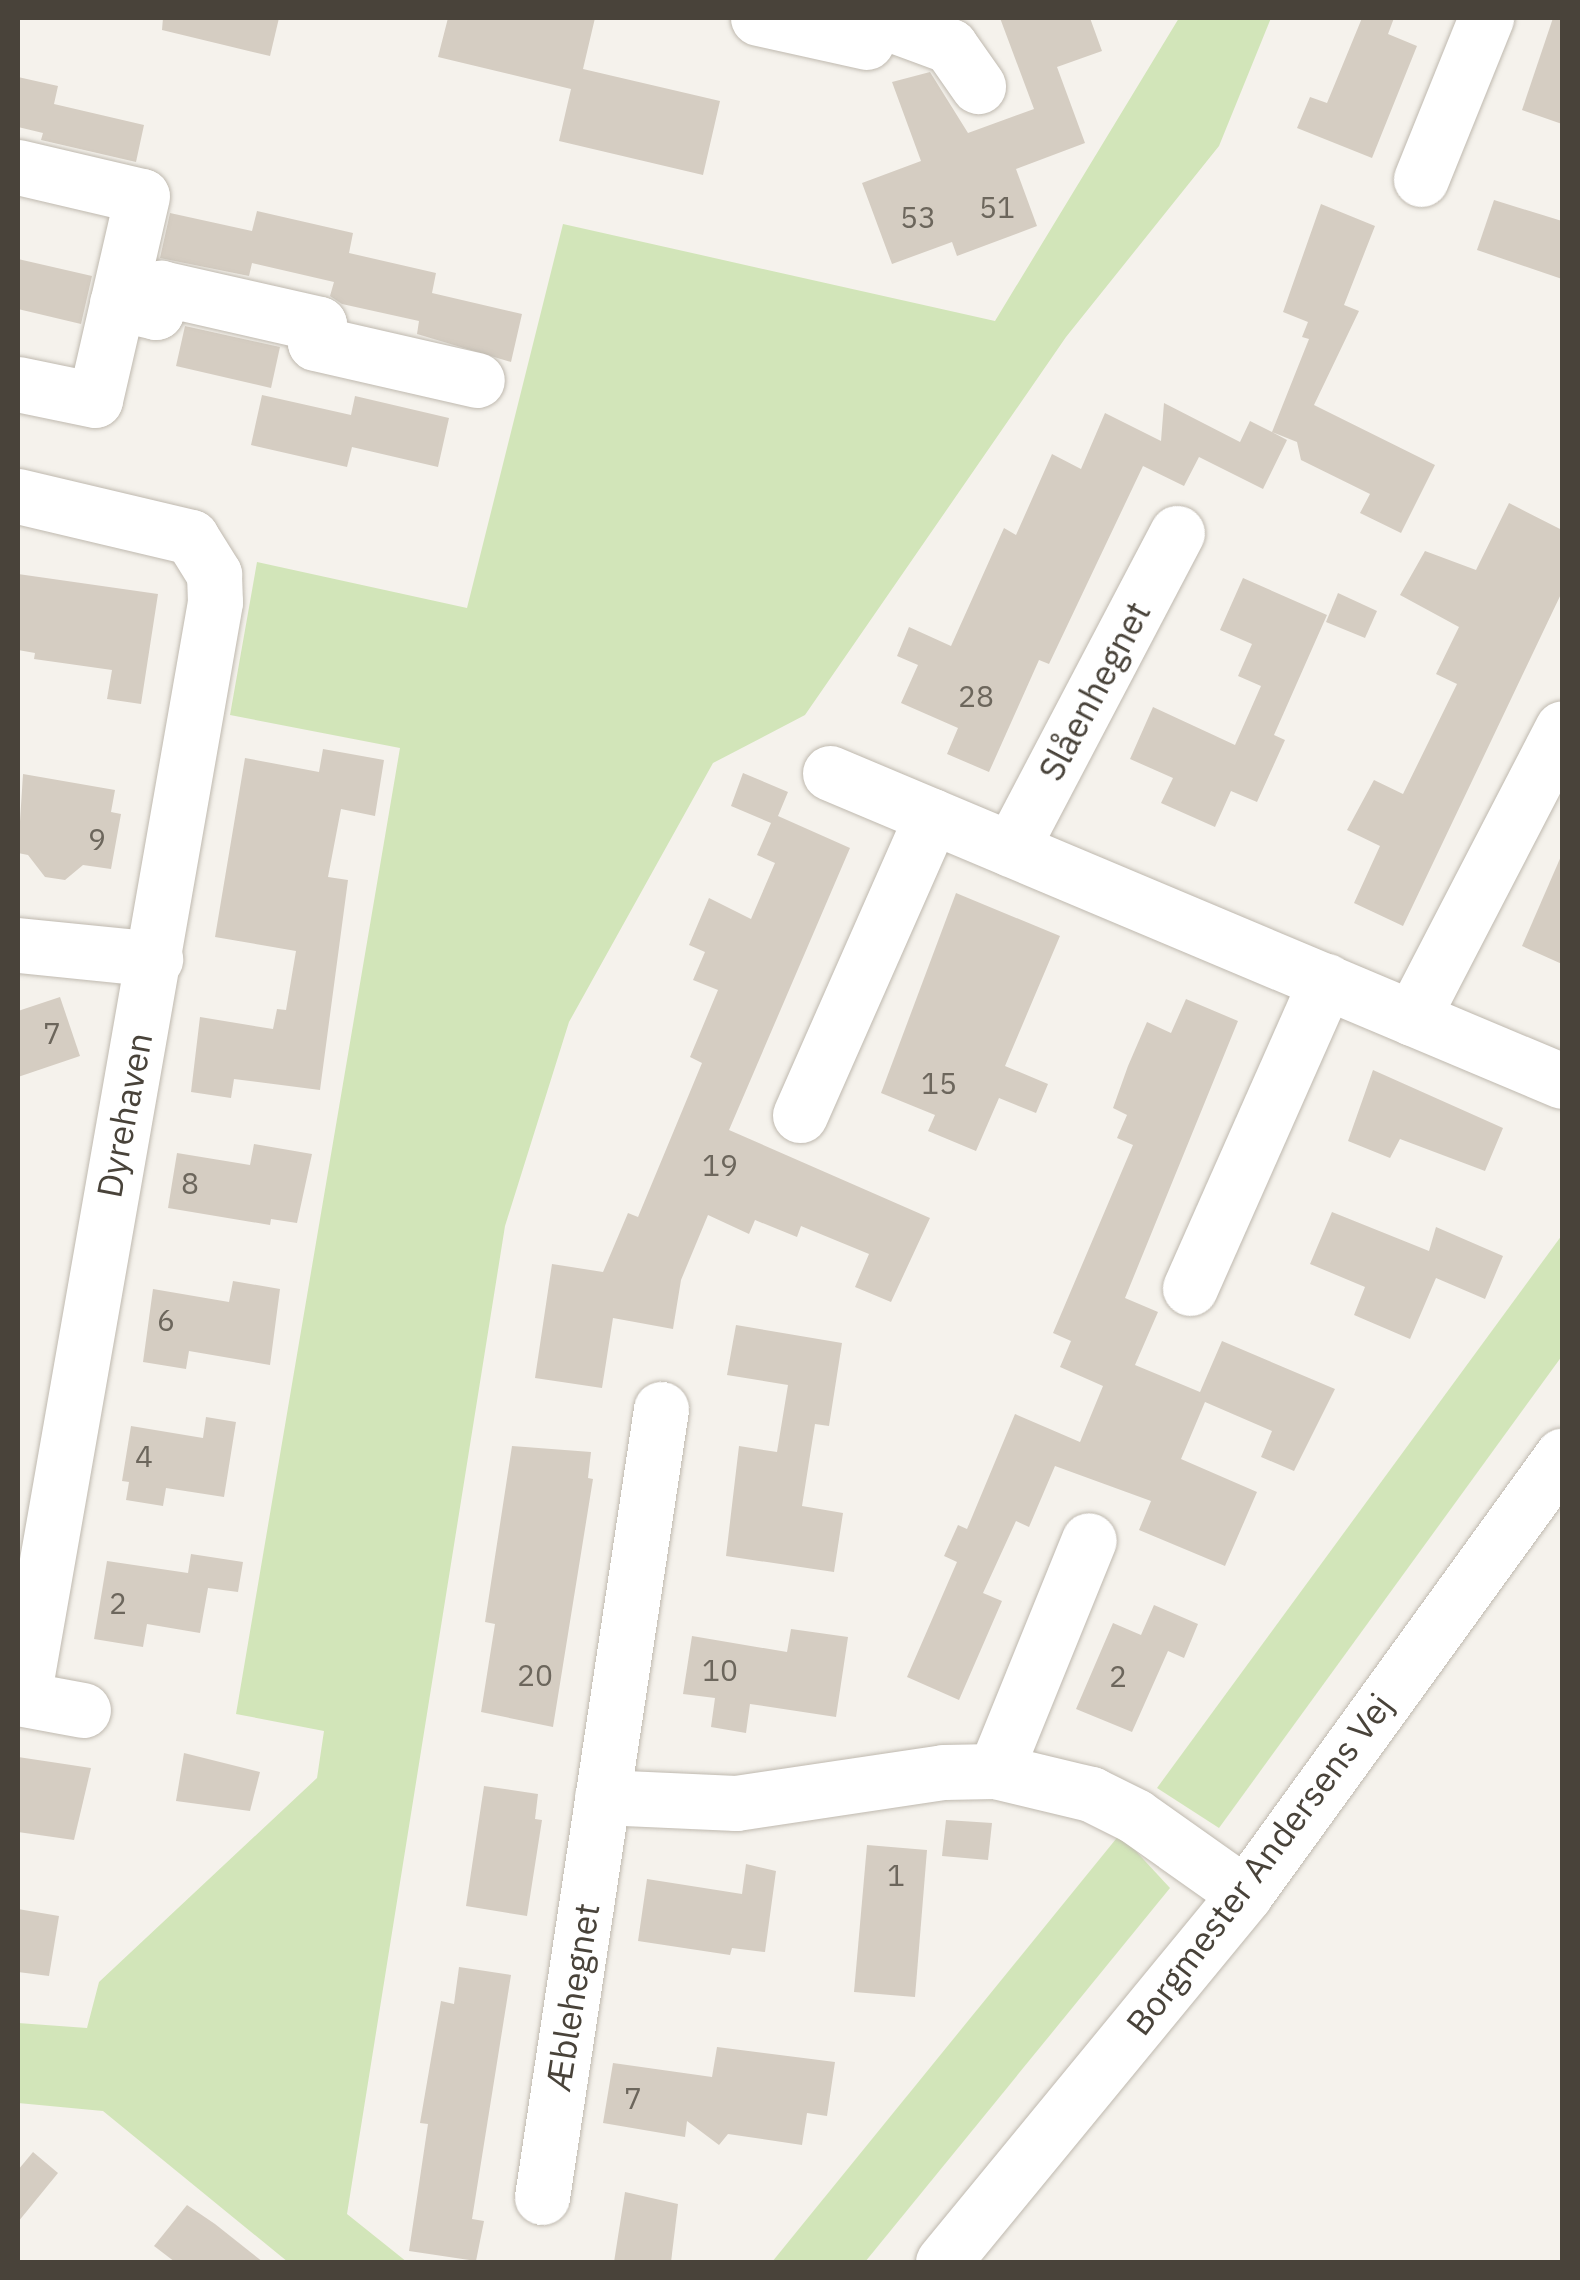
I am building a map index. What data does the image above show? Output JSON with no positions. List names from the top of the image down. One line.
{"streets":{"street":["Slåenhegnet","Dyrehaven","Borgmester Andersens Vej","Æblehegnet"]},"house_numbers":["51","53","28","9","7","15","19","8","6","4","2","10","20","2","1","7"]}
